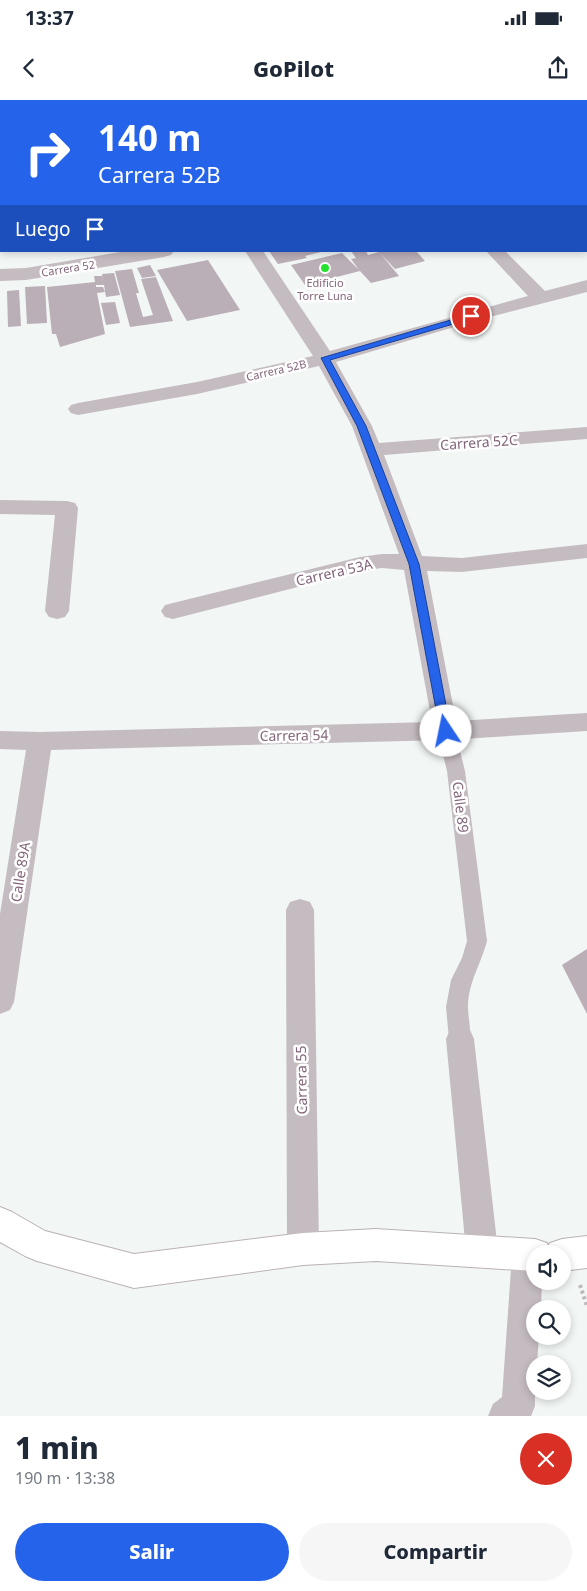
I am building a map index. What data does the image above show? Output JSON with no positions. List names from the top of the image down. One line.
{"streets":{"street":["Carrera 52","Carrera 52B","Carrera 52C","Carrera 53A","Carrera 54","Calle 89","Calle 89A","Carrera 55"]},"crossings":[["Carrera 52B","Calle 89"],["Carrera 52C","Calle 89"],["Carrera 53A","Calle 89"],["Carrera 54","Calle 89"],["Carrera 54","Calle 89A"]],"places":["Edificio Torre Luna"],"page":{"status":"13:37","header":"GoPilot","turn":["140 m","Carrera 52B"],"then":"Luego","heading":["1 min","190 m · 13:38"],"buttons":["Salir","Compartir"]}}
